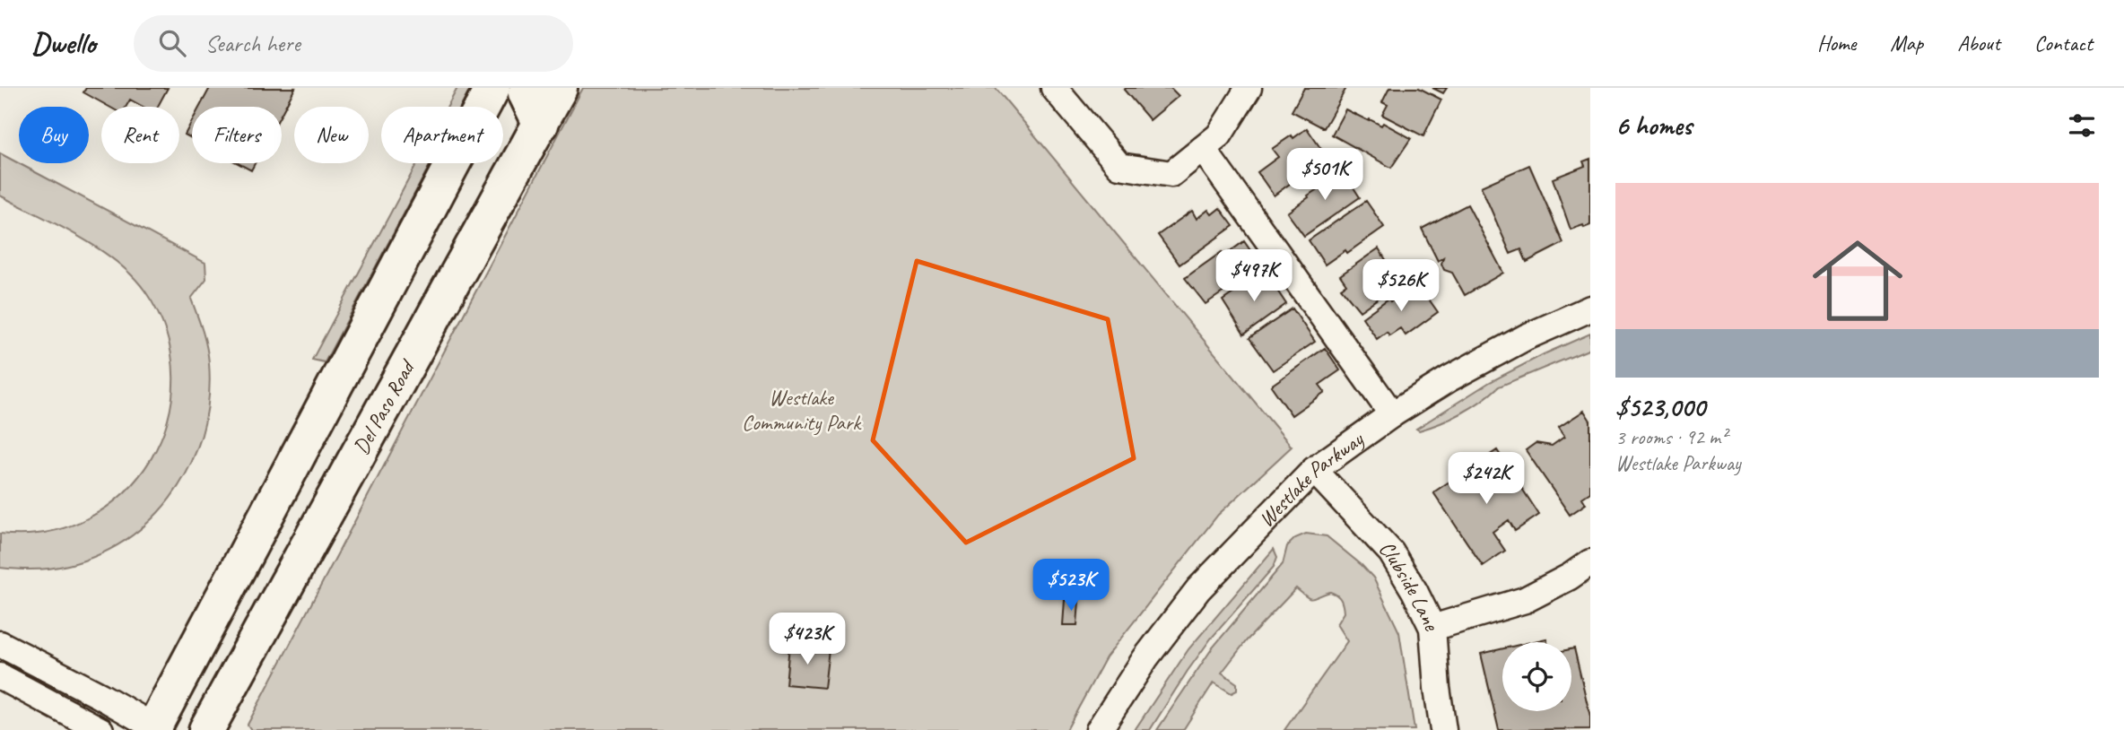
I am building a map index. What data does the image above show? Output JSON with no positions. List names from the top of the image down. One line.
{"streets":{"street":["Del Paso Road","Westlake Parkway","Clubside Lane"]},"crossings":[["Westlake Parkway","Clubside Lane"]],"parks":["Westlake Community Park"],"page":{"header":"Dwello","search":"Search here","nav":["Home","Map","About","Contact"],"heading":"6 homes","chip":["Buy","Rent","Filters","New","Apartment"],"price":["$501K","$497K","$526K","$242K","$523K","$423K"],"list":[{"name":"$523,000","note":"3 rooms · 92 m² · Westlake Parkway"}]}}
